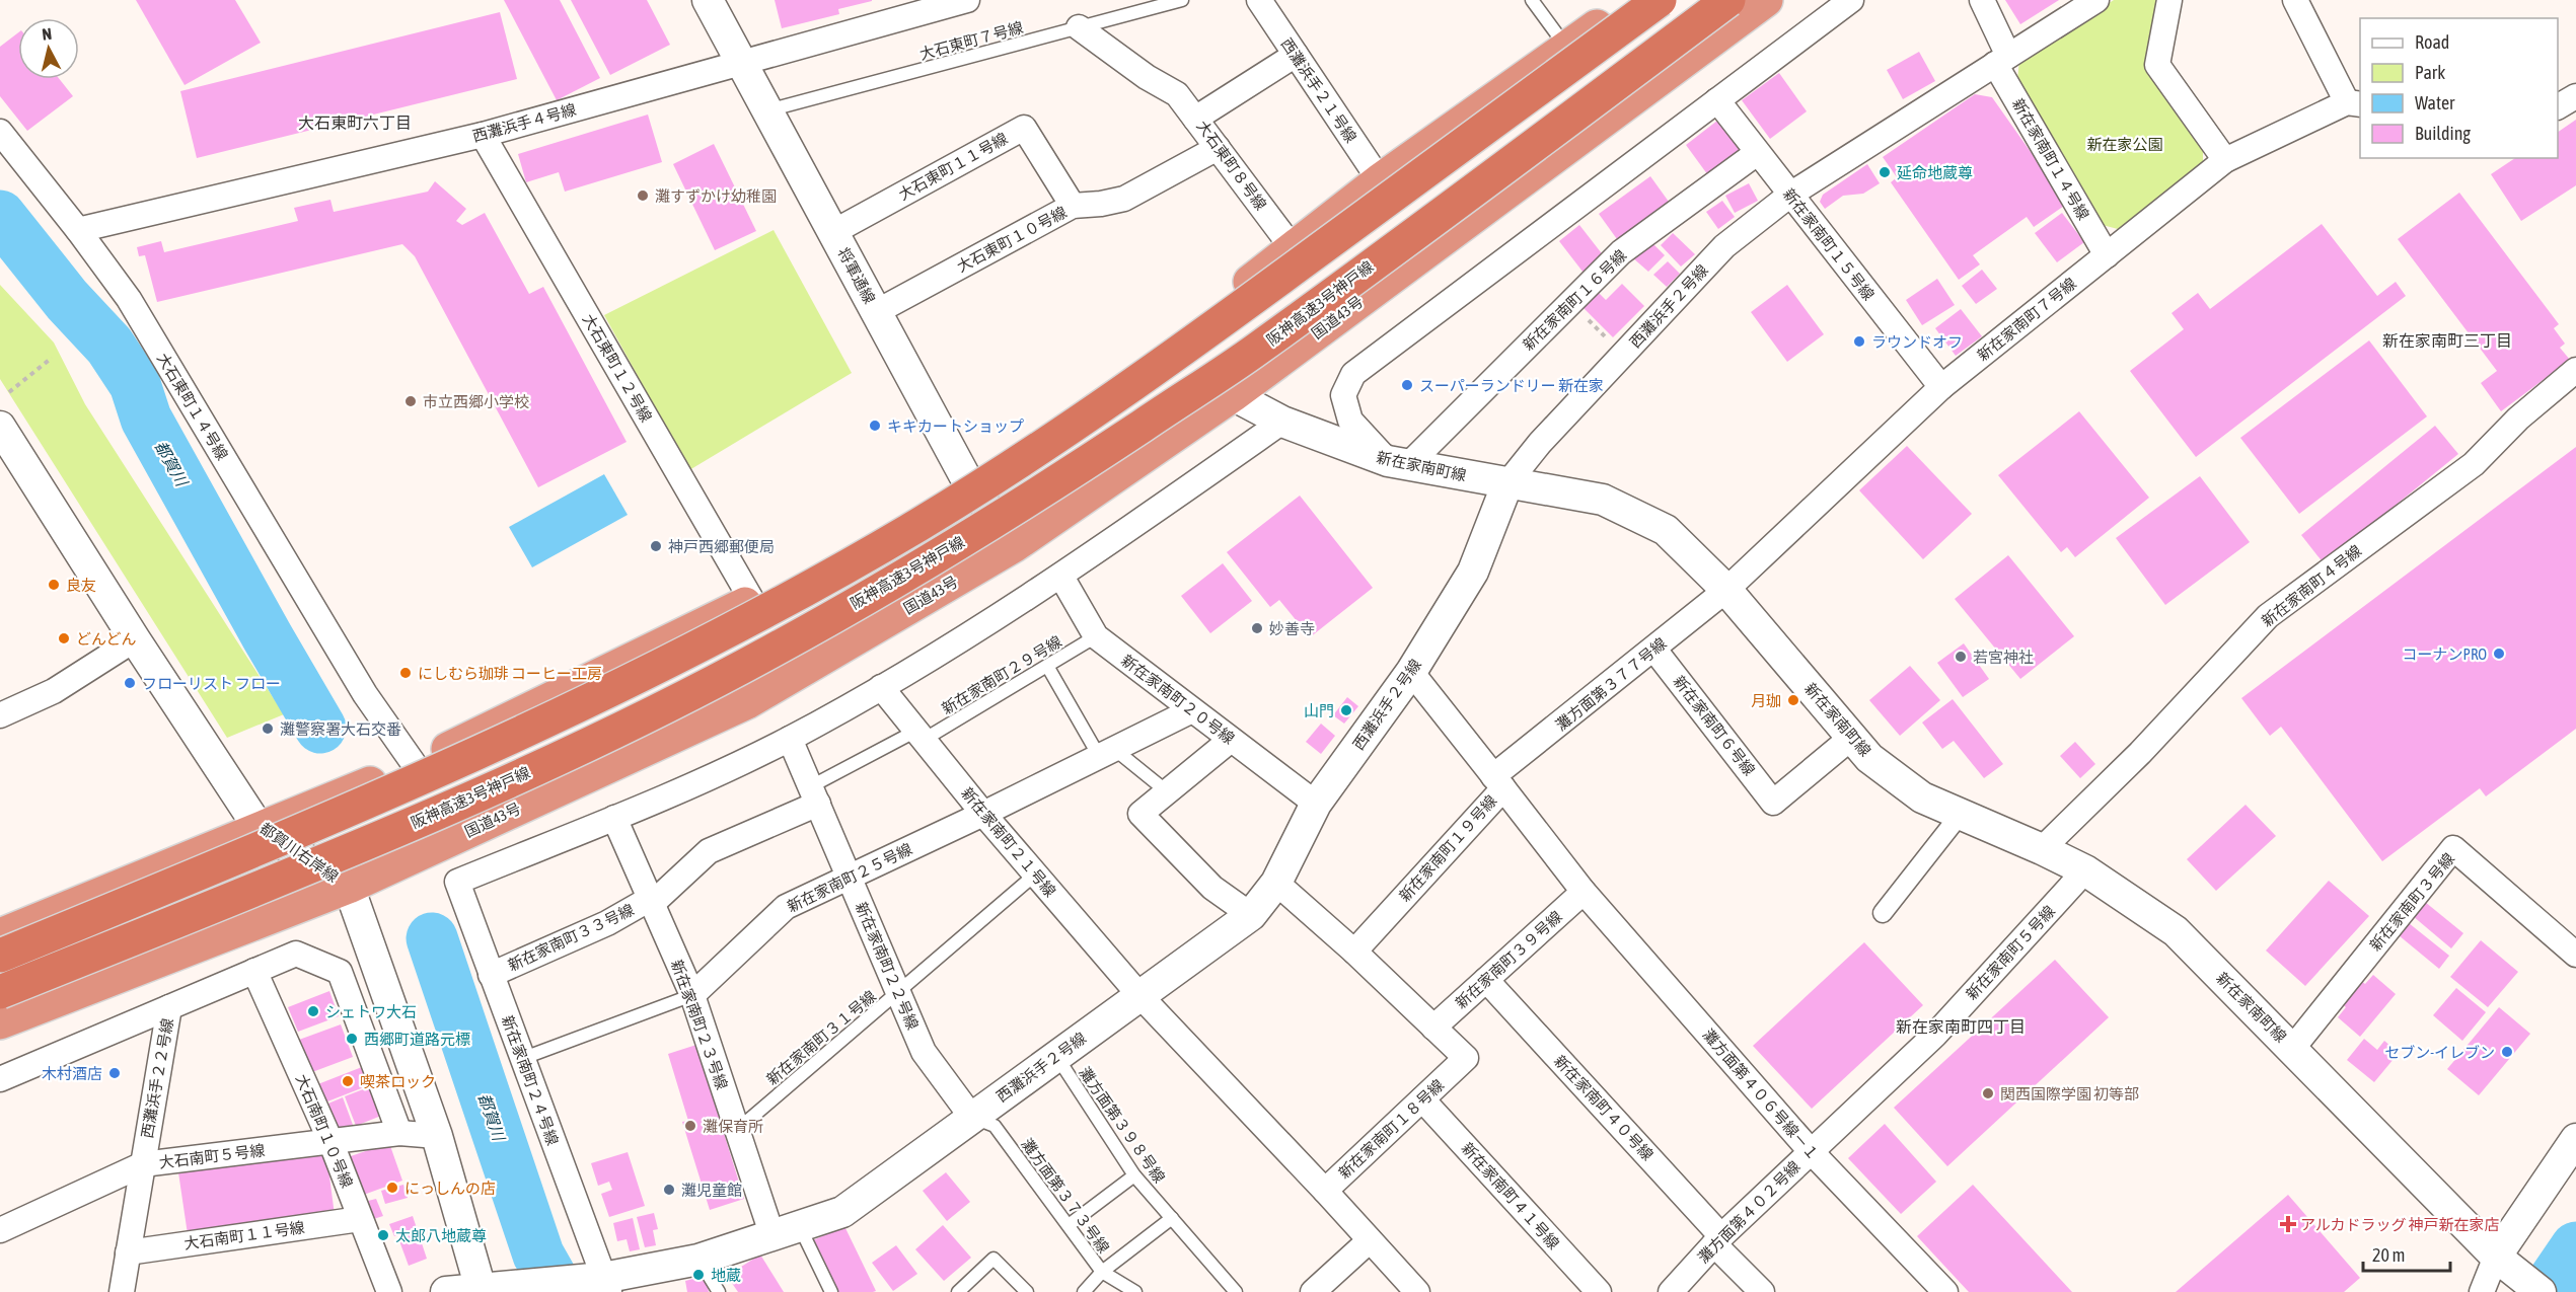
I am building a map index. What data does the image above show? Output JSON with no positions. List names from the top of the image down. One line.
{"streets":{"highway":["阪神高速3号神戸線","国道43号"],"street":["西灘浜手２１号線","西灘浜手４号線","新在家南町１４号線","大石東町８号線","大石東町１１号線","大石東町１０号線","新在家南町１５号線","将軍通線","新在家南町１６号線","西灘浜手２号線","新在家南町７号線","大石東町１２号線","大石東町１４号線","新在家南町線","新在家南町４号線","灘方面第３７７号線","新在家南町２０号線","新在家南町６号線","新在家南町２１号線","新在家南町１９号線","都賀川右岸線","新在家南町２５号線","新在家南町３号線","新在家南町３３号線","新在家南町５号線","新在家南町３９号線","新在家南町２２号線","新在家南町２３号線","西灘浜手２２号線","新在家南町２４号線","灘方面第４０６号線－１","新在家南町４０号線","新在家南町１８号線","大石南町１０号線","大石南町５号線","新在家南町４１号線","灘方面第４０２号線","大石南町１１号線"],"lane":["大石東町７号線","新在家南町２９号線","新在家南町３１号線","灘方面第３９８号線","灘方面第３７３号線"]},"crossings":[["大石東町７号線","将軍通線"],["西灘浜手２１号線","大石東町８号線"],["西灘浜手４号線","将軍通線"],["西灘浜手４号線","大石東町１２号線"],["西灘浜手４号線","大石東町１４号線"],["新在家南町１４号線","西灘浜手２号線"],["新在家南町１４号線","新在家南町７号線"],["大石東町８号線","大石東町１０号線"],["大石東町１１号線","大石東町１０号線"],["大石東町１１号線","将軍通線"],["大石東町１０号線","将軍通線"],["新在家南町１５号線","新在家南町１６号線"],["新在家南町１５号線","西灘浜手２号線"],["新在家南町１５号線","新在家南町７号線"],["将軍通線","国道43号"],["新在家南町１６号線","新在家南町線"],["西灘浜手２号線","新在家南町線"],["西灘浜手２号線","新在家南町２０号線"],["西灘浜手２号線","新在家南町２１号線"],["西灘浜手２号線","都賀川右岸線"],["西灘浜手２号線","新在家南町２２号線"],["西灘浜手２号線","新在家南町２３号線"],["西灘浜手２号線","新在家南町２４号線"],["西灘浜手２号線","灘方面第３９８号線"],["西灘浜手２号線","新在家南町１８号線"],["西灘浜手２号線","灘方面第３７３号線"],["国道43号","新在家南町線"],["国道43号","都賀川右岸線"],["新在家南町７号線","新在家南町線"],["新在家南町７号線","灘方面第３７７号線"],["新在家南町線","新在家南町４号線"],["新在家南町線","灘方面第３７７号線"],["新在家南町線","新在家南町６号線"],["新在家南町線","新在家南町３号線"],["新在家南町線","新在家南町５号線"],["新在家南町２９号線","新在家南町２０号線"],["新在家南町２９号線","新在家南町２１号線"],["新在家南町２９号線","新在家南町３３号線"],["新在家南町２９号線","新在家南町２２号線"],["灘方面第３７７号線","新在家南町６号線"],["灘方面第３７７号線","新在家南町１９号線"],["新在家南町２０号線","新在家南町２５号線"],["新在家南町２１号線","新在家南町２５号線"],["新在家南町２１号線","新在家南町３１号線"],["新在家南町２１号線","新在家南町１８号線"],["新在家南町１９号線","新在家南町３９号線"],["新在家南町１９号線","灘方面第４０６号線－１"],["新在家南町１９号線","新在家南町１８号線"],["都賀川右岸線","大石南町５号線"],["新在家南町２５号線","新在家南町２２号線"],["新在家南町２５号線","新在家南町２３号線"],["新在家南町２５号線","新在家南町２４号線"],["新在家南町３３号線","新在家南町２２号線"],["新在家南町３３号線","新在家南町２３号線"],["新在家南町３３号線","新在家南町２４号線"],["新在家南町５号線","灘方面第４０２号線"],["新在家南町３９号線","灘方面第４０６号線－１"],["新在家南町３９号線","新在家南町４０号線"],["新在家南町３９号線","新在家南町１８号線"],["新在家南町２２号線","新在家南町３１号線"],["新在家南町２２号線","灘方面第３７３号線"],["新在家南町２３号線","新在家南町３１号線"],["新在家南町２３号線","新在家南町２４号線"],["西灘浜手２２号線","大石南町５号線"],["西灘浜手２２号線","大石南町１１号線"],["灘方面第４０６号線－１","灘方面第４０２号線"],["新在家南町４０号線","灘方面第４０２号線"],["新在家南町１８号線","新在家南町４１号線"],["大石南町１０号線","大石南町５号線"],["大石南町１０号線","大石南町１１号線"]],"districts":["大石東町六丁目","新在家南町三丁目","新在家南町四丁目"],"water":["都賀川"],"parks":["新在家公園"],"places":{"other":["延命地蔵尊","灘すずかけ幼稚園","ラウンドオフ","スーパーランドリー 新在家","市立西郷小学校","キキカートショップ","神戸西郷郵便局","良友","妙善寺","どんどん","コーナンPRO","若宮神社","にしむら珈琲 コーヒー工房","フローリスト フロー","月珈","山門","灘警察署大石交番","シェトワ大石","西郷町道路元標","セブン-イレブン","木村酒店","喫茶ロック","関西国際学園 初等部","灘保育所","にっしんの店","灘児童館","太郎八地蔵尊","地蔵"],"health":["アルカドラッグ 神戸新在家店"]},"legend":["Road","Park","Water","Building"],"scale_bar":"20 m","north":"top"}
